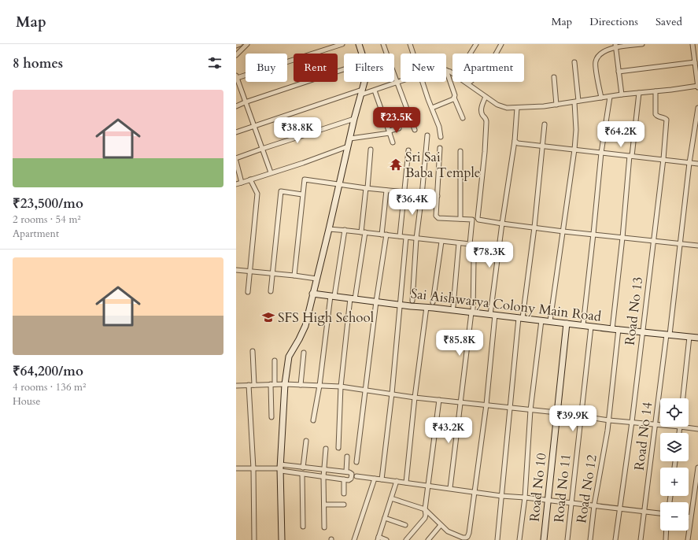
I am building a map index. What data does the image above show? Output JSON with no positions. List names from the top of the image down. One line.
{"streets":{"street":["Sai Aishwarya Colony Main Road","Road No 13","Road No 14","Road No 10","Road No 11","Road No 12"]},"crossings":[["Sai Aishwarya Colony Main Road","Road No 13"],["Sai Aishwarya Colony Main Road","Road No 14"],["Sai Aishwarya Colony Main Road","Road No 10"],["Sai Aishwarya Colony Main Road","Road No 11"],["Sai Aishwarya Colony Main Road","Road No 12"]],"places":{"temple":["Sri Sai Baba Temple"],"school or university":["SFS High School"]},"page":{"header":"Map","nav":["Map","Directions","Saved"],"heading":"8 homes","chip":["Buy","Rent","Filters","New","Apartment"],"list":[{"name":"₹23,500/mo","note":"2 rooms · 54 m² · Apartment"},{"name":"₹64,200/mo","note":"4 rooms · 136 m² · House"}],"price":["₹23.5K","₹38.8K","₹64.2K","₹36.4K","₹78.3K","₹85.8K","₹39.9K","₹43.2K"],"map_buttons":["+","−"]}}
